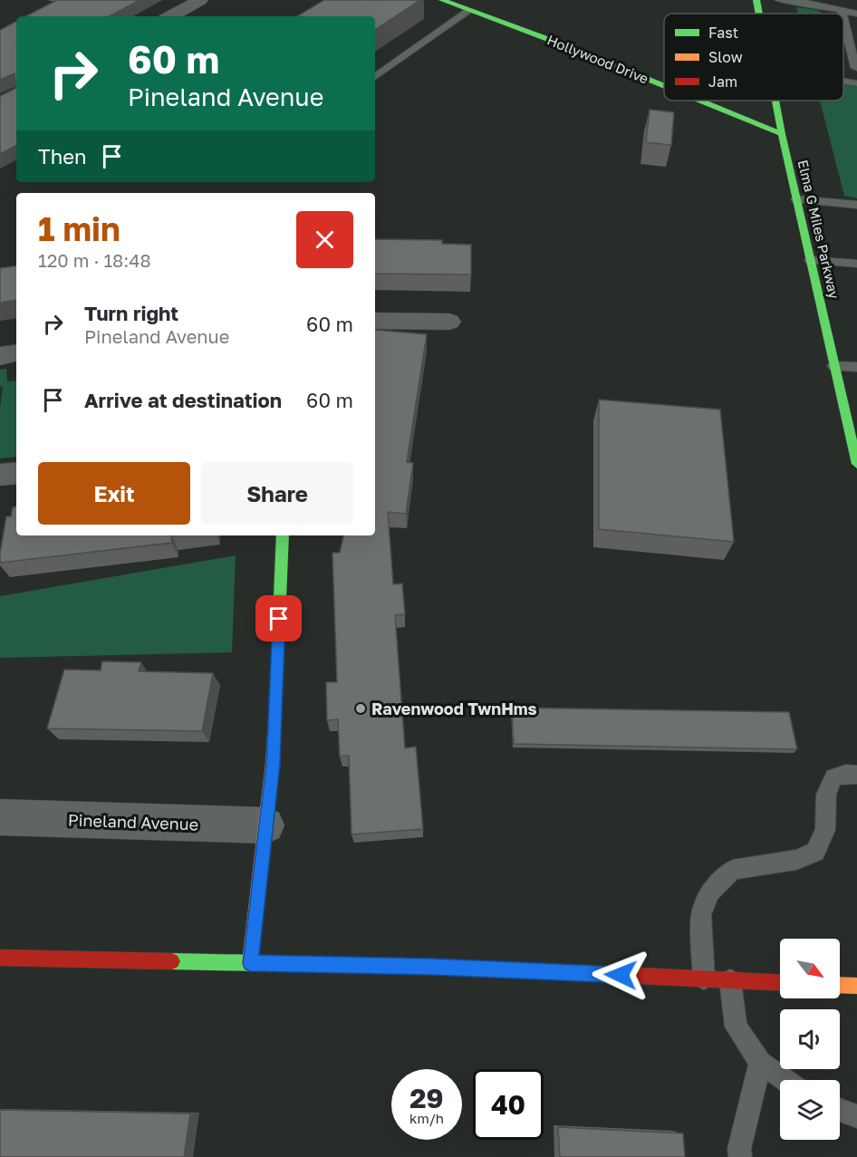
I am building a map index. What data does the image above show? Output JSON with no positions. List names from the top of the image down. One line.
{"streets":{"street":["Hollywood Drive","Elma G Miles Parkway","Pineland Avenue"]},"crossings":[["Hollywood Drive","Elma G Miles Parkway"]],"places":["Ravenwood TwnHms"],"legend":["Fast","Slow","Jam"],"north":"bottom right","page":{"turn":["60 m","Pineland Avenue"],"then":"Then","heading":["1 min","120 m · 18:48"],"list":[{"name":"Turn right","note":"Pineland Avenue","value":"60 m"},{"name":"Arrive at destination","value":"60 m"}],"buttons":["Exit","Share"],"speed":"29 km/h","limit":"40"}}
